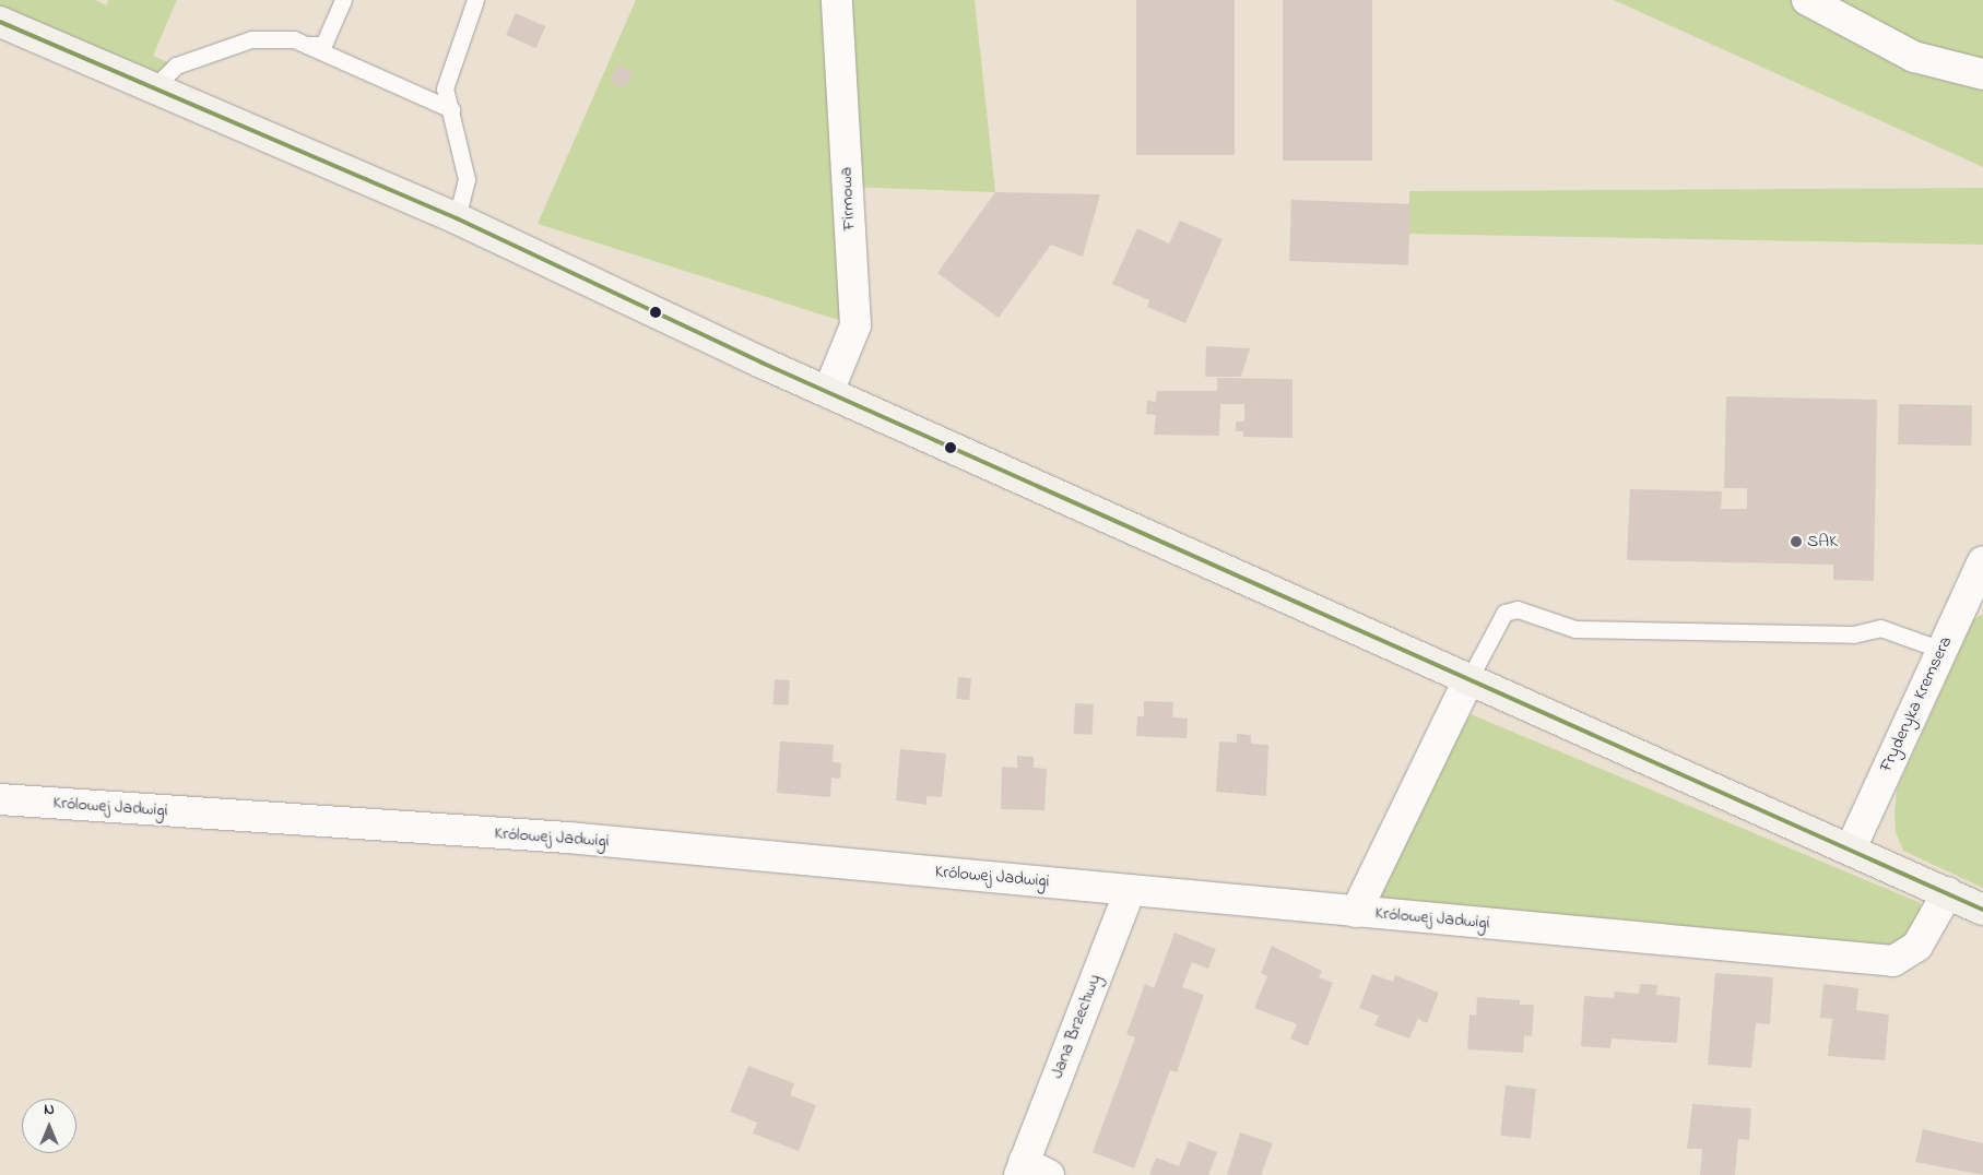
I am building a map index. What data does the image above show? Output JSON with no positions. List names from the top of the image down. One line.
{"streets":{"street":["Firmowa","Fryderyka Kremsera","Królowej Jadwigi","Jana Brzechwy"]},"crossings":[["Królowej Jadwigi","Jana Brzechwy"]],"places":["SAK"],"north":"top"}
